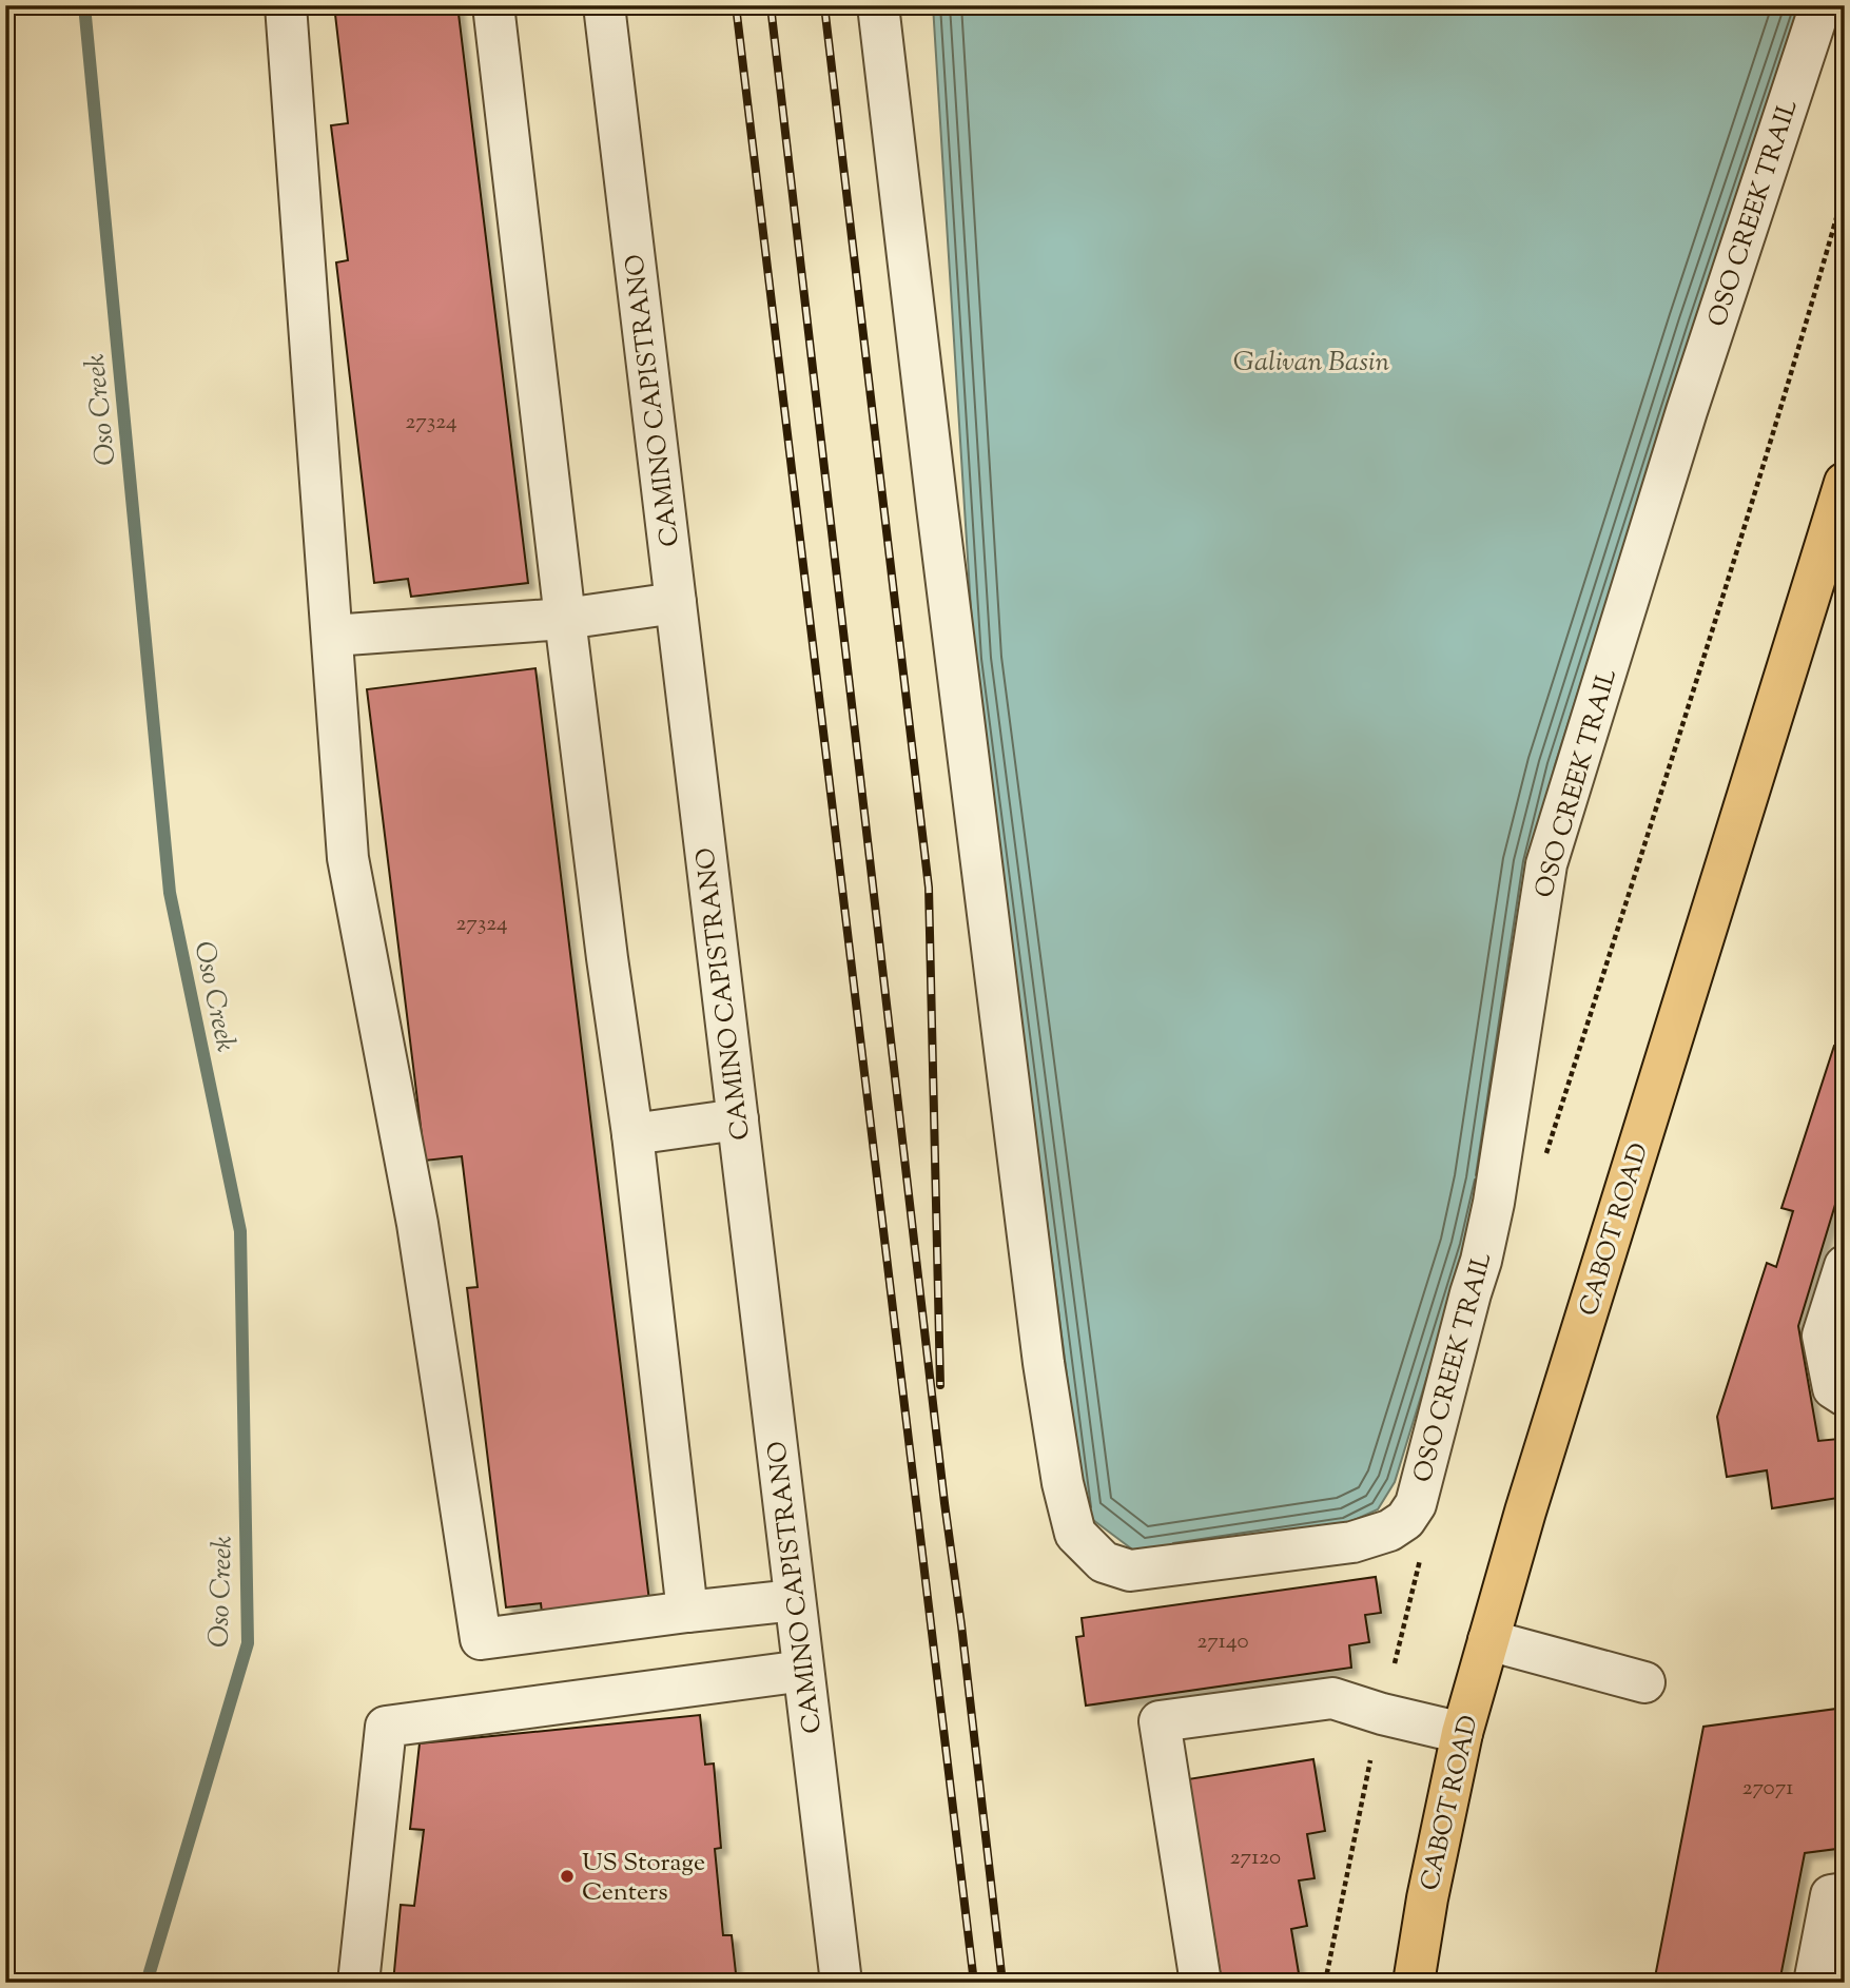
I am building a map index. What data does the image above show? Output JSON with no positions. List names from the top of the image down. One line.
{"streets":{"main road":["CABOT ROAD"],"street":["OSO CREEK TRAIL","CAMINO CAPISTRANO"]},"water":["Galivan Basin","Oso Creek"],"places":["US Storage Centers"],"house_numbers":["27324","27324","27140","27071","27120"]}
